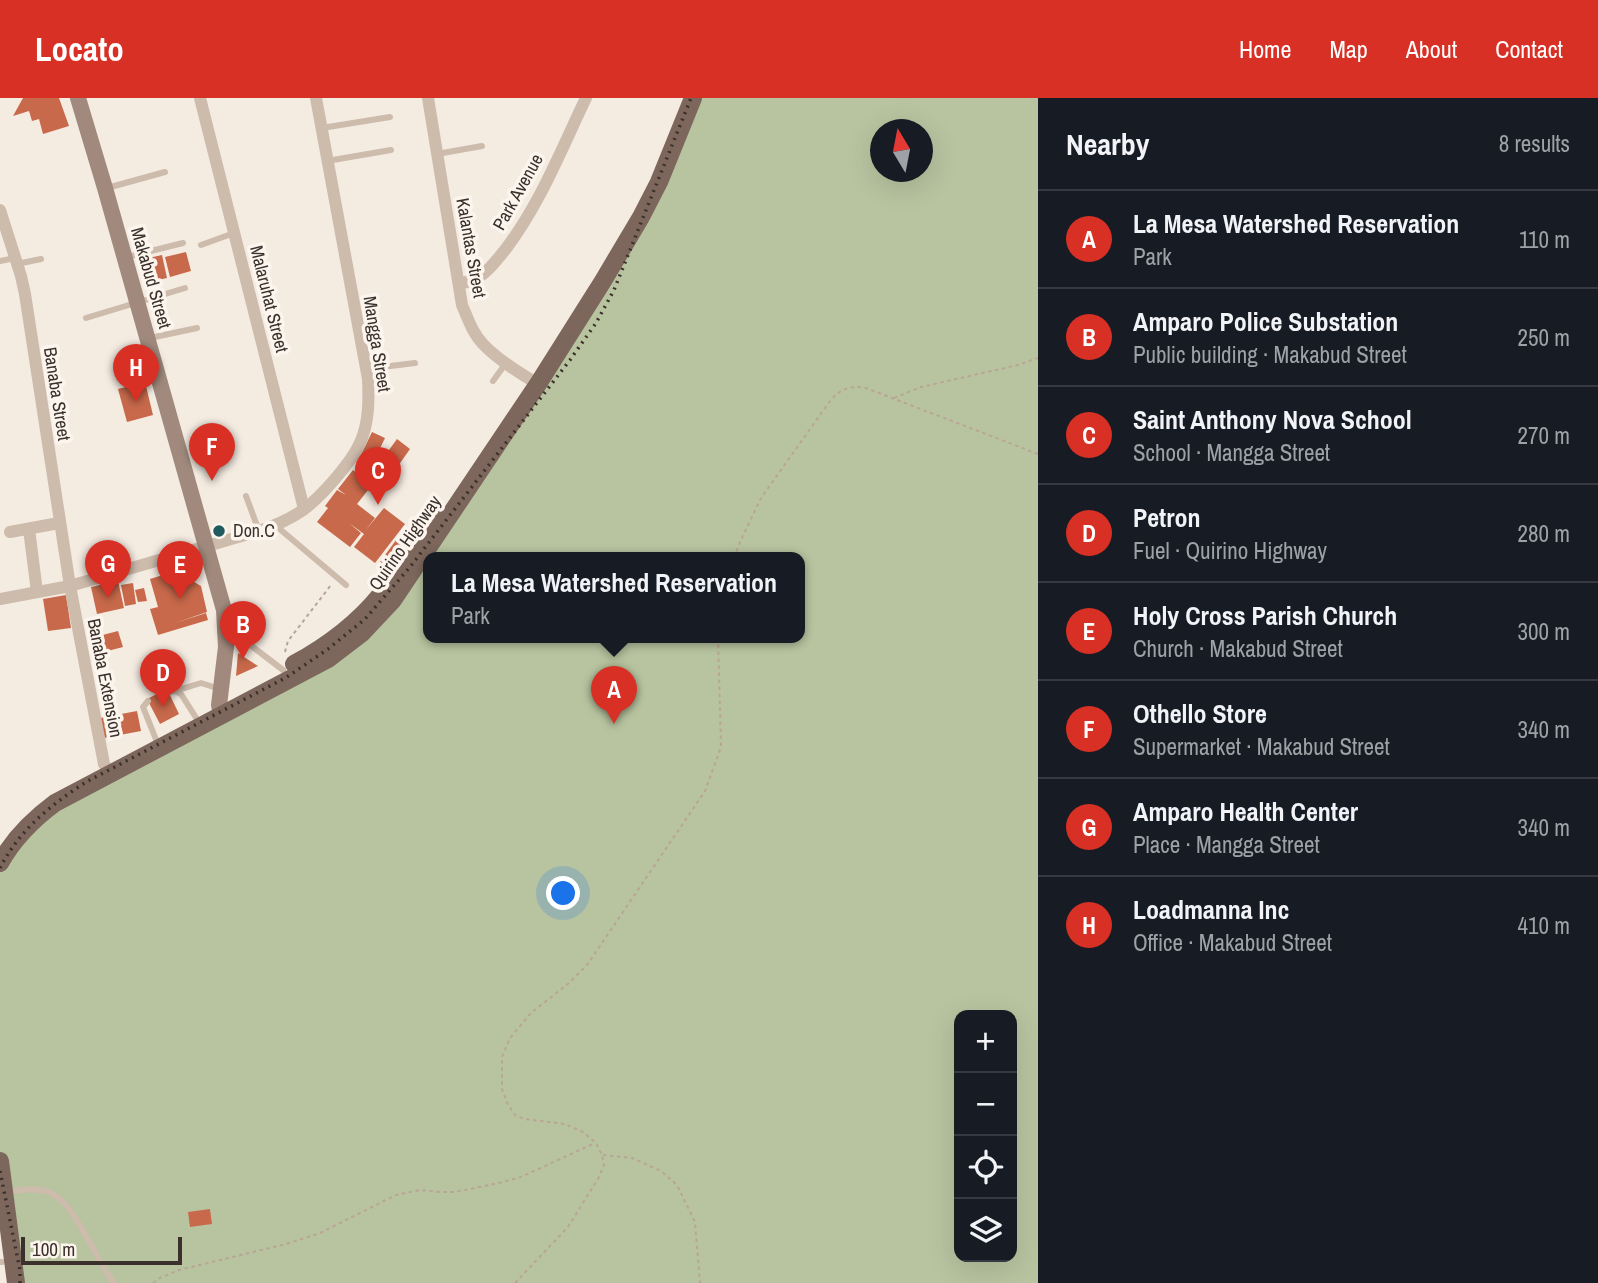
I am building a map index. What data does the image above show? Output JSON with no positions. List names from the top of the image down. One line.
{"streets":{"main road":["Quirino Highway"],"street":["Park Avenue","Kalantas Street","Makabud Street","Malaruhat Street","Mangga Street","Banaba Street","Banaba Extension"]},"crossings":[["Park Avenue","Kalantas Street"],["Kalantas Street","Quirino Highway"],["Makabud Street","Mangga Street"],["Makabud Street","Quirino Highway"],["Malaruhat Street","Mangga Street"],["Mangga Street","Banaba Street"],["Mangga Street","Banaba Extension"],["Banaba Street","Banaba Extension"],["Quirino Highway","Banaba Extension"]],"places":["Don.C"],"scale_bar":"100 m","north":"top","page":{"header":"Locato","nav":["Home","Map","About","Contact"],"heading":["Nearby","8 results"],"list":[{"mark":"A","name":"La Mesa Watershed Reservation","note":"Park","value":"110 m"},{"mark":"B","name":"Amparo Police Substation","note":"Public building · Makabud Street","value":"250 m"},{"mark":"C","name":"Saint Anthony Nova School","note":"School · Mangga Street","value":"270 m"},{"mark":"D","name":"Petron","note":"Fuel · Quirino Highway","value":"280 m"},{"mark":"E","name":"Holy Cross Parish Church","note":"Church · Makabud Street","value":"300 m"},{"mark":"F","name":"Othello Store","note":"Supermarket · Makabud Street","value":"340 m"},{"mark":"G","name":"Amparo Health Center","note":"Place · Mangga Street","value":"340 m"},{"mark":"H","name":"Loadmanna Inc","note":"Office · Makabud Street","value":"410 m"}],"pins":["H","F","C","G","E","B","D","A"],"popup":["La Mesa Watershed Reservation","Park"],"map_buttons":["+","−"],"scale":"100 m"}}
